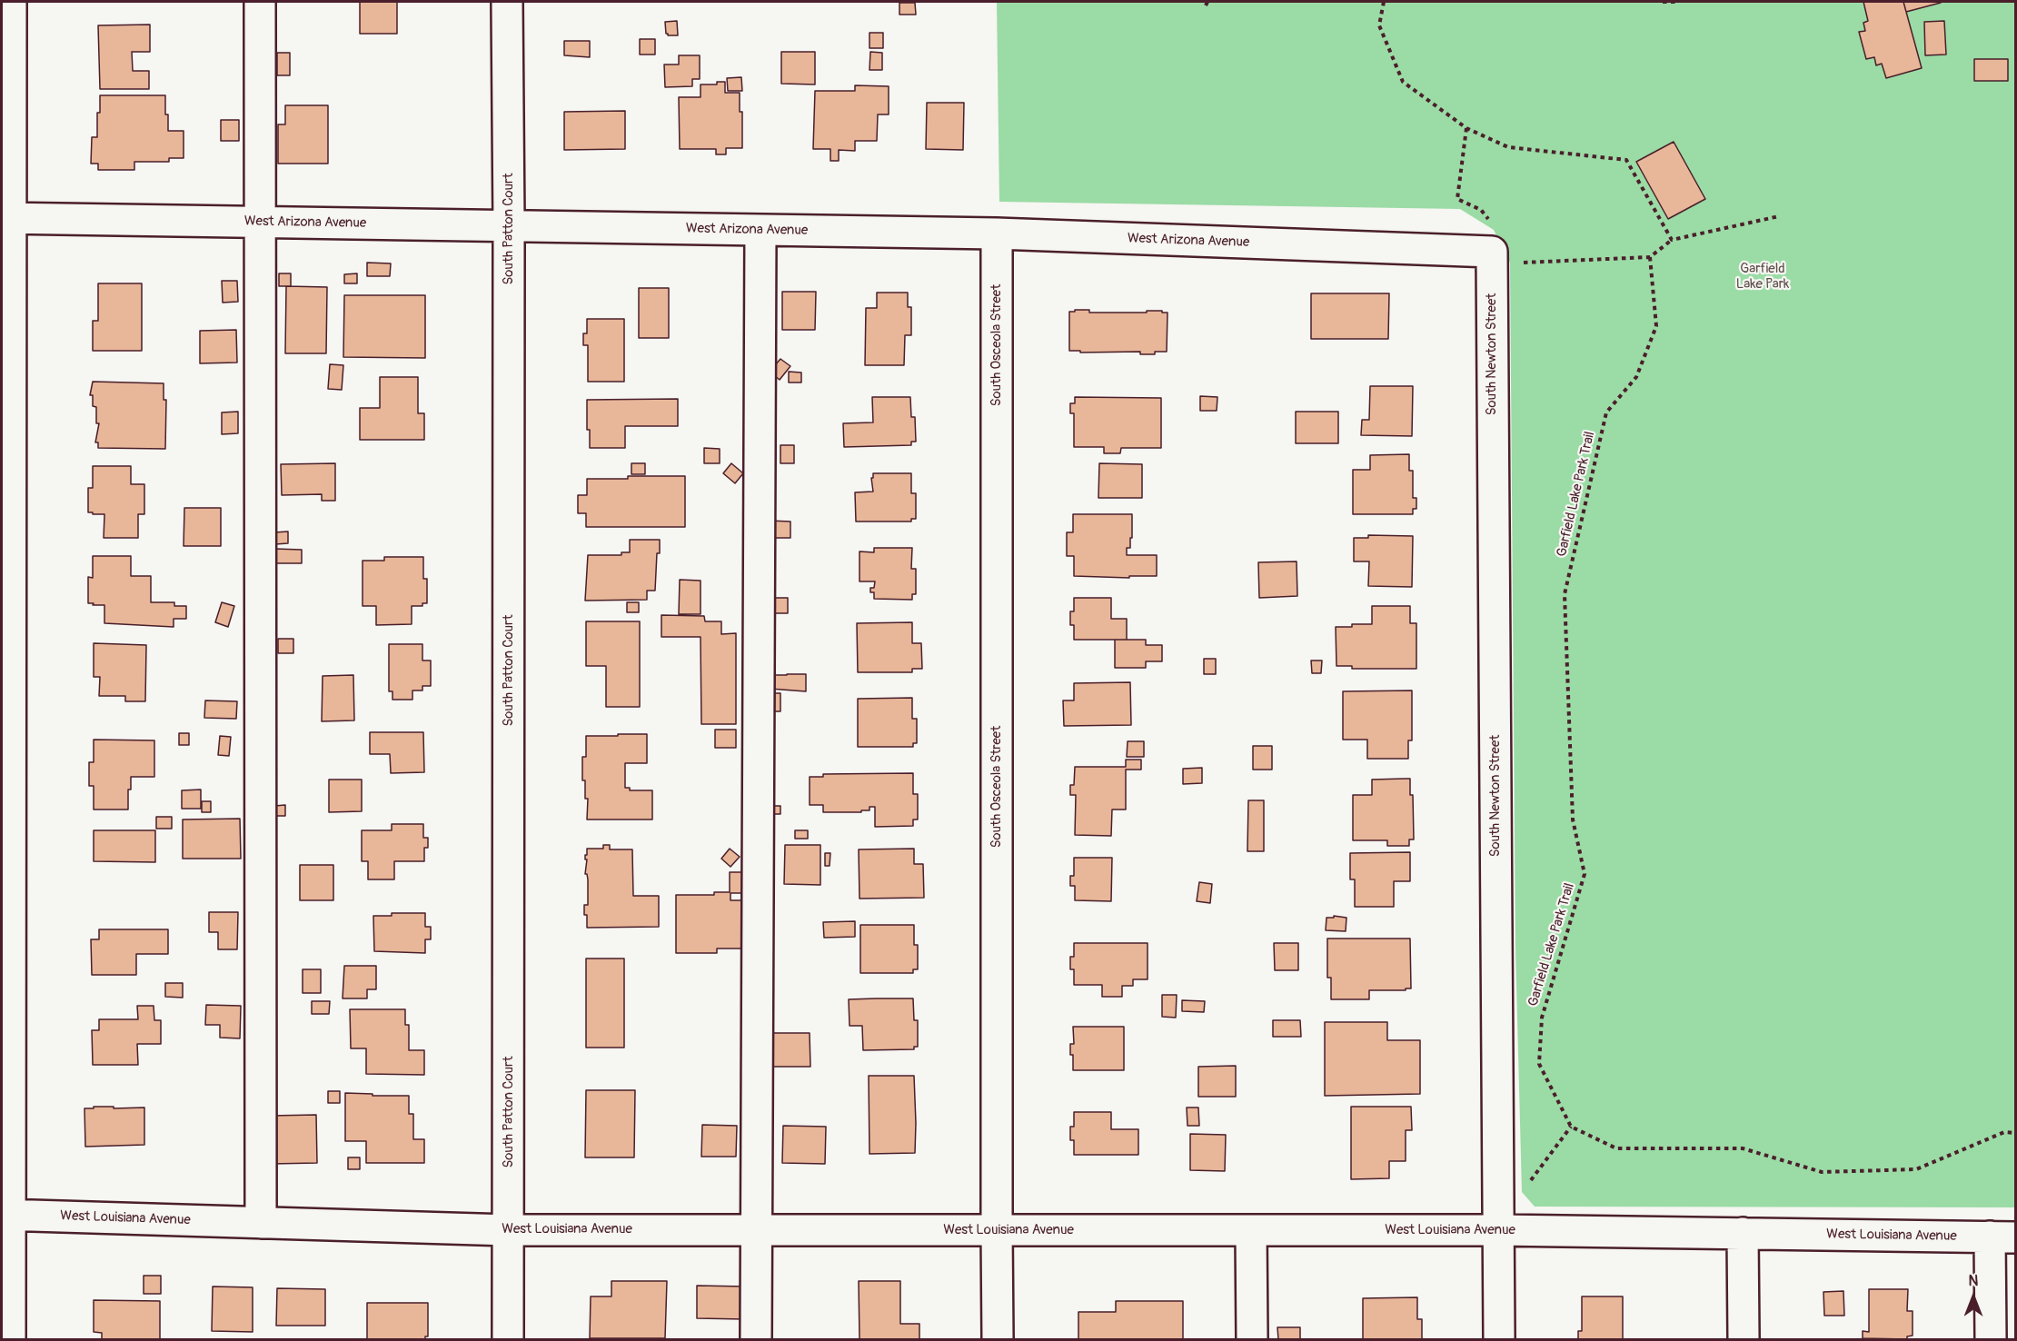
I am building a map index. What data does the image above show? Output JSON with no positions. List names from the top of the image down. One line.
{"streets":{"street":["West Arizona Avenue","South Patton Court","South Osceola Street","South Newton Street","West Louisiana Avenue"],"path":["Garfield Lake Park Trail"]},"crossings":[["West Arizona Avenue","South Patton Court"],["West Arizona Avenue","South Osceola Street"],["West Arizona Avenue","South Newton Street"],["South Patton Court","West Louisiana Avenue"],["South Osceola Street","West Louisiana Avenue"],["South Newton Street","West Louisiana Avenue"]],"parks":["Garfield Lake Park"],"north":"top"}
